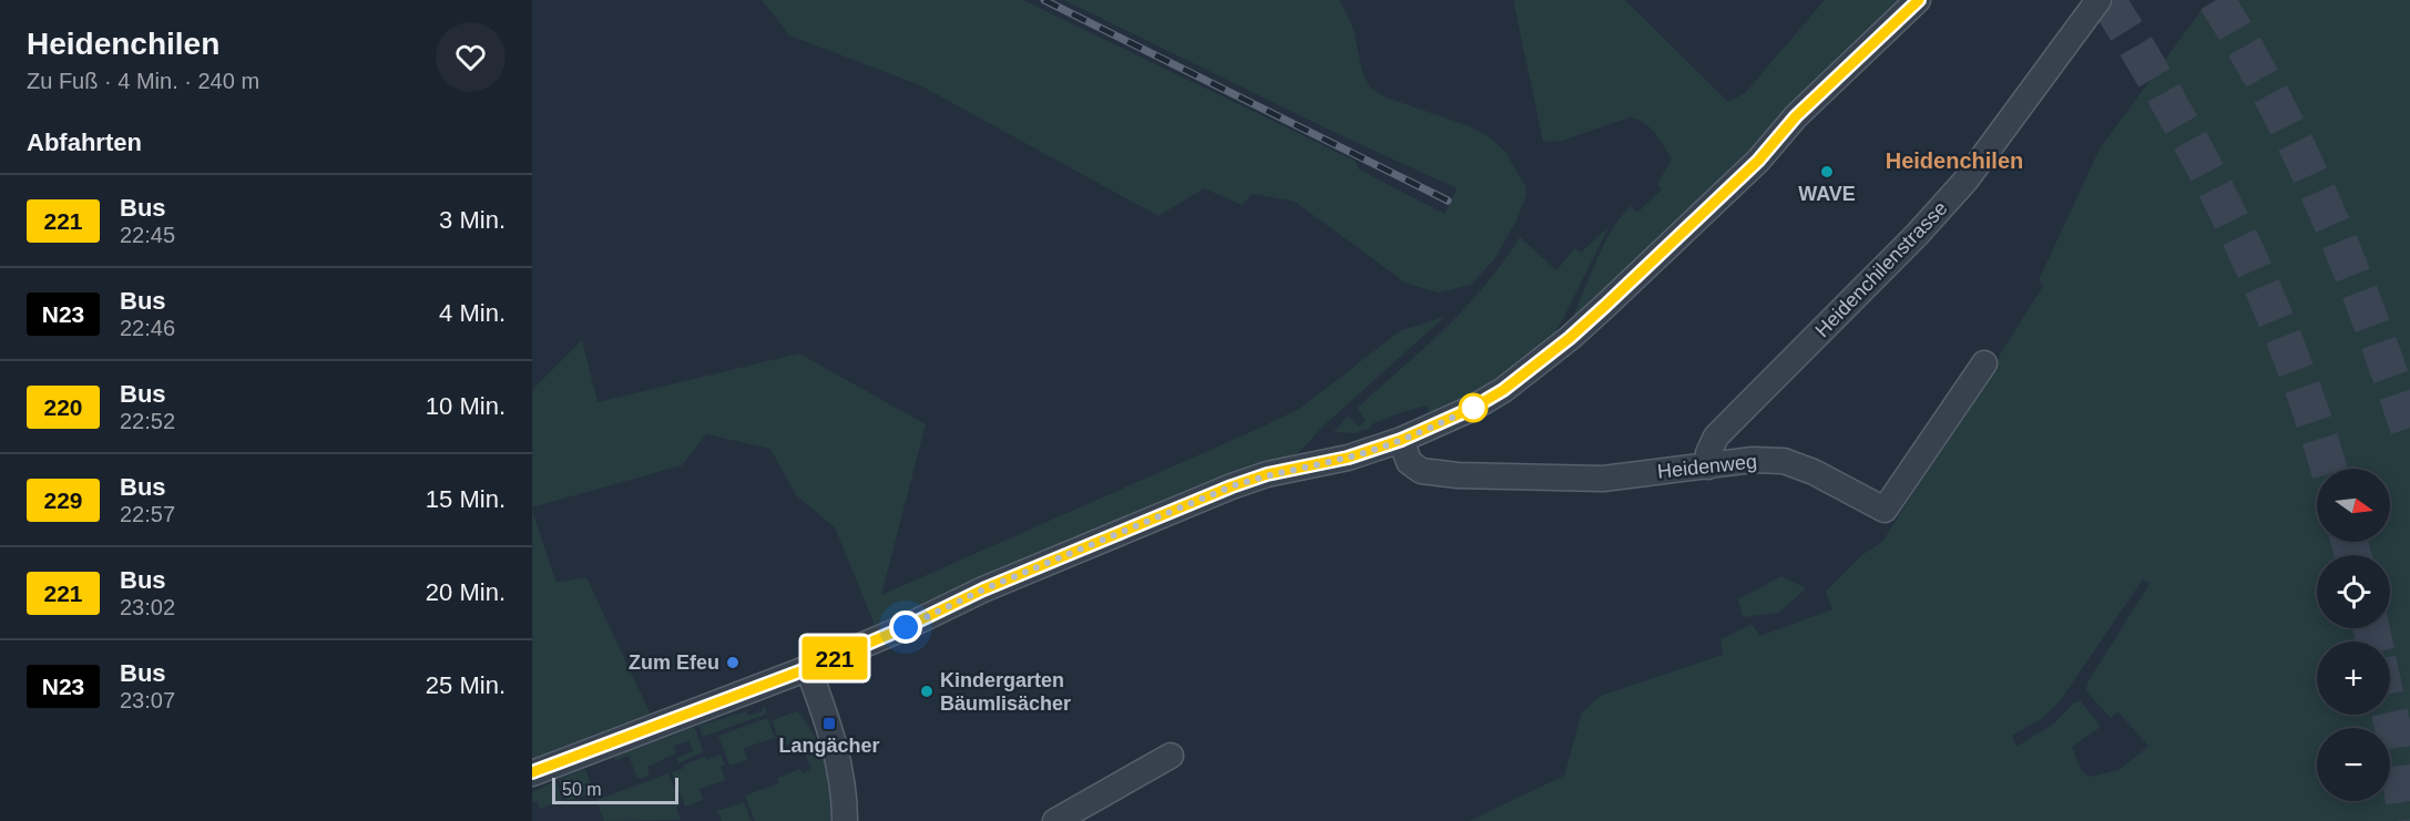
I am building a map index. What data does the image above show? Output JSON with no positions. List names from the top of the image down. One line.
{"streets":{"street":["Heidenchilenstrasse","Heidenweg"]},"crossings":[["Heidenchilenstrasse","Heidenweg"]],"districts":["Heidenchilen"],"places":{"other":["WAVE","Zum Efeu","Kindergarten Bäumlisächer"],"transit":["Langächer"]},"lines":["bus line 221"],"scale_bar":"50 m","north":"right","page":{"heading":[["Heidenchilen","Zu Fuß · 4 Min. · 240 m"],"Abfahrten"],"on_map":"221","list":[{"mark":"221","name":"Bus","note":"22:45","value":"3 Min."},{"mark":"N23","name":"Bus","note":"22:46","value":"4 Min."},{"mark":"220","name":"Bus","note":"22:52","value":"10 Min."},{"mark":"229","name":"Bus","note":"22:57","value":"15 Min."},{"mark":"221","name":"Bus","note":"23:02","value":"20 Min."},{"mark":"N23","name":"Bus","note":"23:07","value":"25 Min."}],"map_buttons":["+","−"],"scale":"50 m"}}
